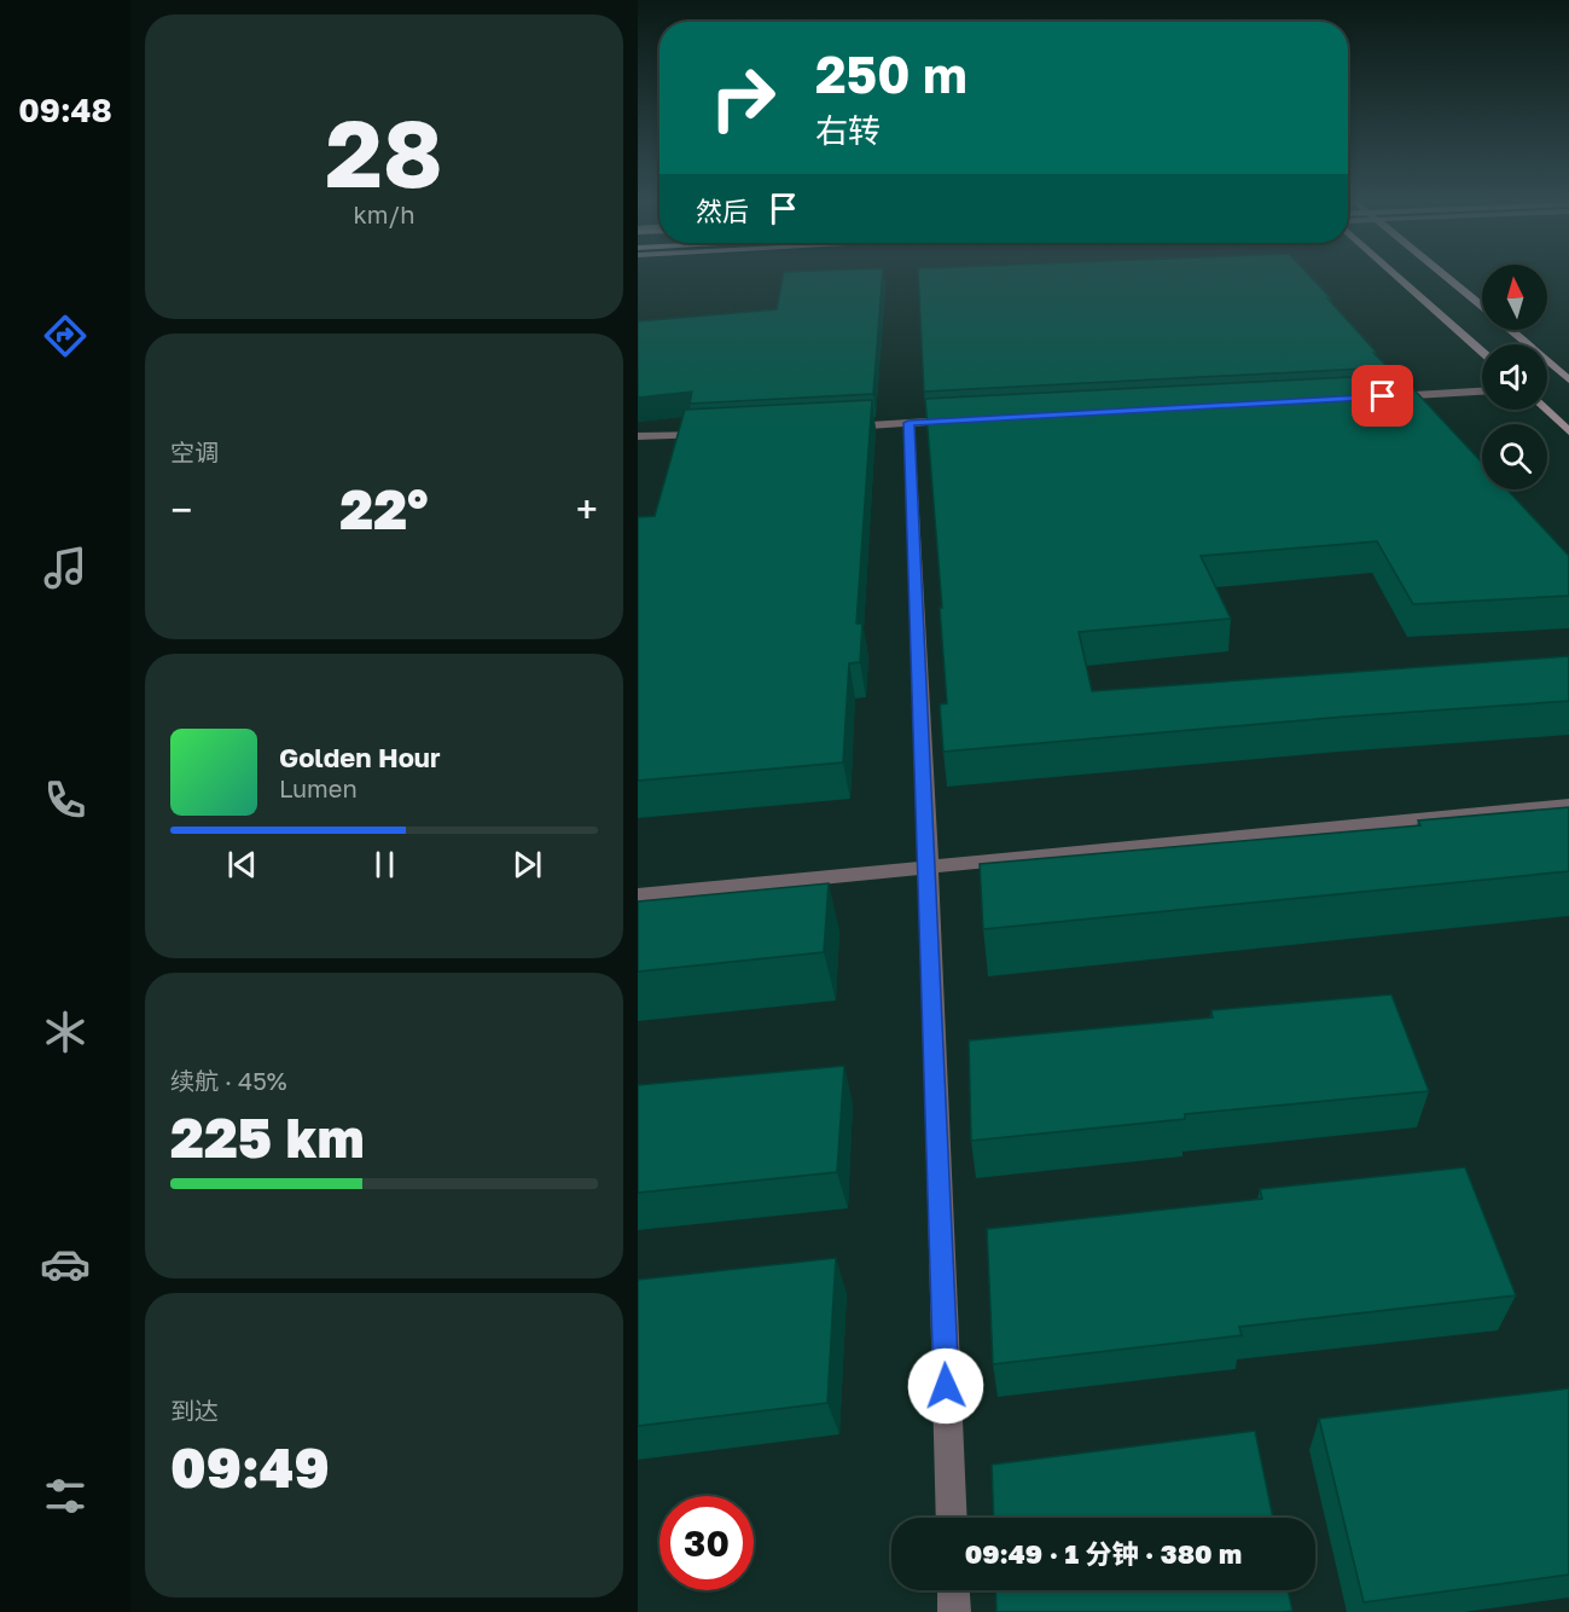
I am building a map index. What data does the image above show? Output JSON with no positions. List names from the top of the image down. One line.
{"north":"top","page":{"tabs":"09:48","tile":[["28","km/h"],"空调",["续航 · 45%","225 km"],["到达","09:49"]],"turn":["250 m","右转"],"then":"然后","heat":["−","22°","+"],"song":["Golden Hour","Lumen"],"limit":"30","trip":"09:49 · 1 分钟 · 380 m"}}
